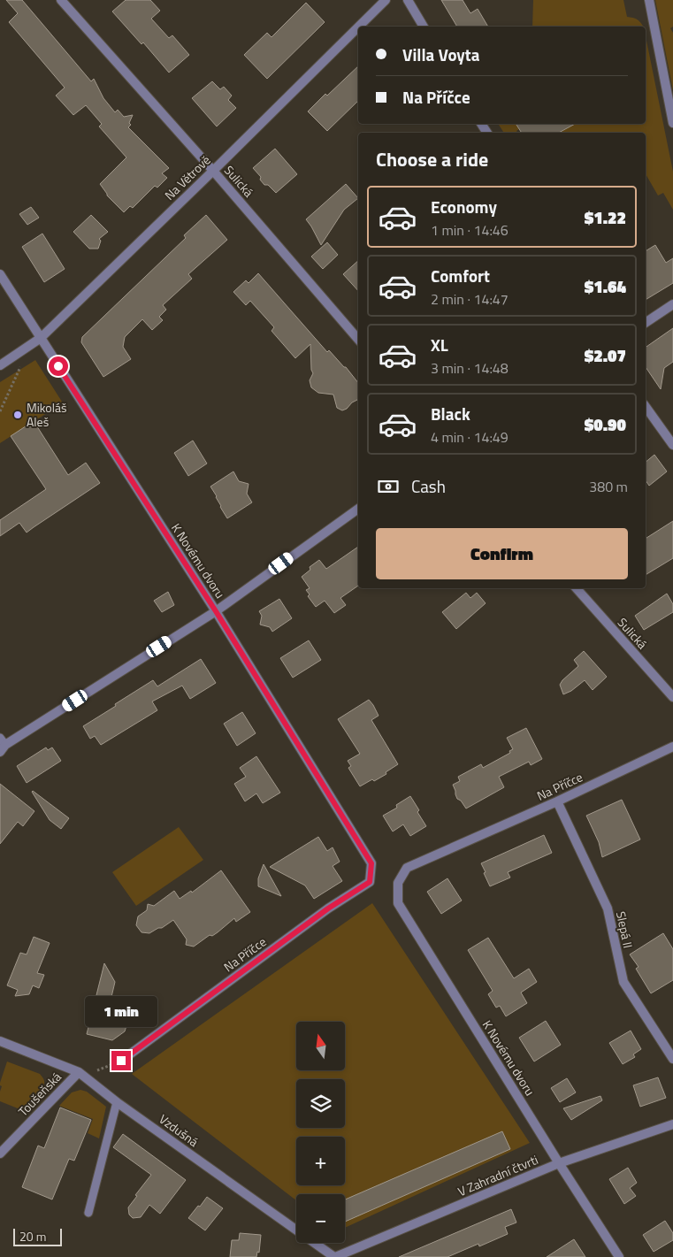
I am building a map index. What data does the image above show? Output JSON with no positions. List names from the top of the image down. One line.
{"streets":{"street":["Na Větrově","Sulická","K Novému dvoru","Na Příčce","Slepá II","Toušeňská","Vzdušná","V Zahradní čtvrti"]},"crossings":[["Na Větrově","Sulická"],["Na Větrově","K Novému dvoru"],["K Novému dvoru","Na Příčce"],["K Novému dvoru","V Zahradní čtvrti"],["Na Příčce","Slepá II"],["Toušeňská","Vzdušná"],["Vzdušná","V Zahradní čtvrti"]],"places":["Mikoláš Aleš"],"scale_bar":"20 m","north":"top","page":{"banner":["Villa Voyta","Na Příčce"],"heading":"Choose a ride","list":[{"name":"Economy","note":"1 min · 14:46","value":"$1.22"},{"name":"Comfort","note":"2 min · 14:47","value":"$1.64"},{"name":"XL","note":"3 min · 14:48","value":"$2.07"},{"name":"Black","note":"4 min · 14:49","value":"$0.90"}],"pay":["Cash","380 m"],"buttons":"Confirm","bubble":"1 min","map_buttons":["+","−"],"scale":"20 m"}}
